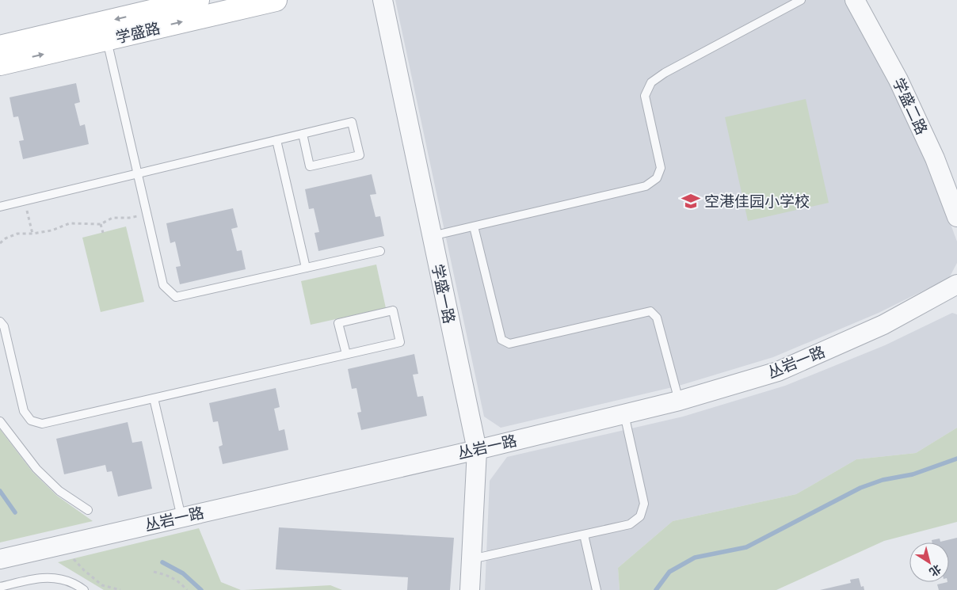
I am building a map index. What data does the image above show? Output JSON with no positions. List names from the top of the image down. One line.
{"streets":{"main road":["学盛路"],"street":["学盛二路","学盛一路","丛岩一路"]},"crossings":[["学盛一路","丛岩一路"]],"places":{"school or university":["空港佳园小学校"]},"north":"bottom right"}
